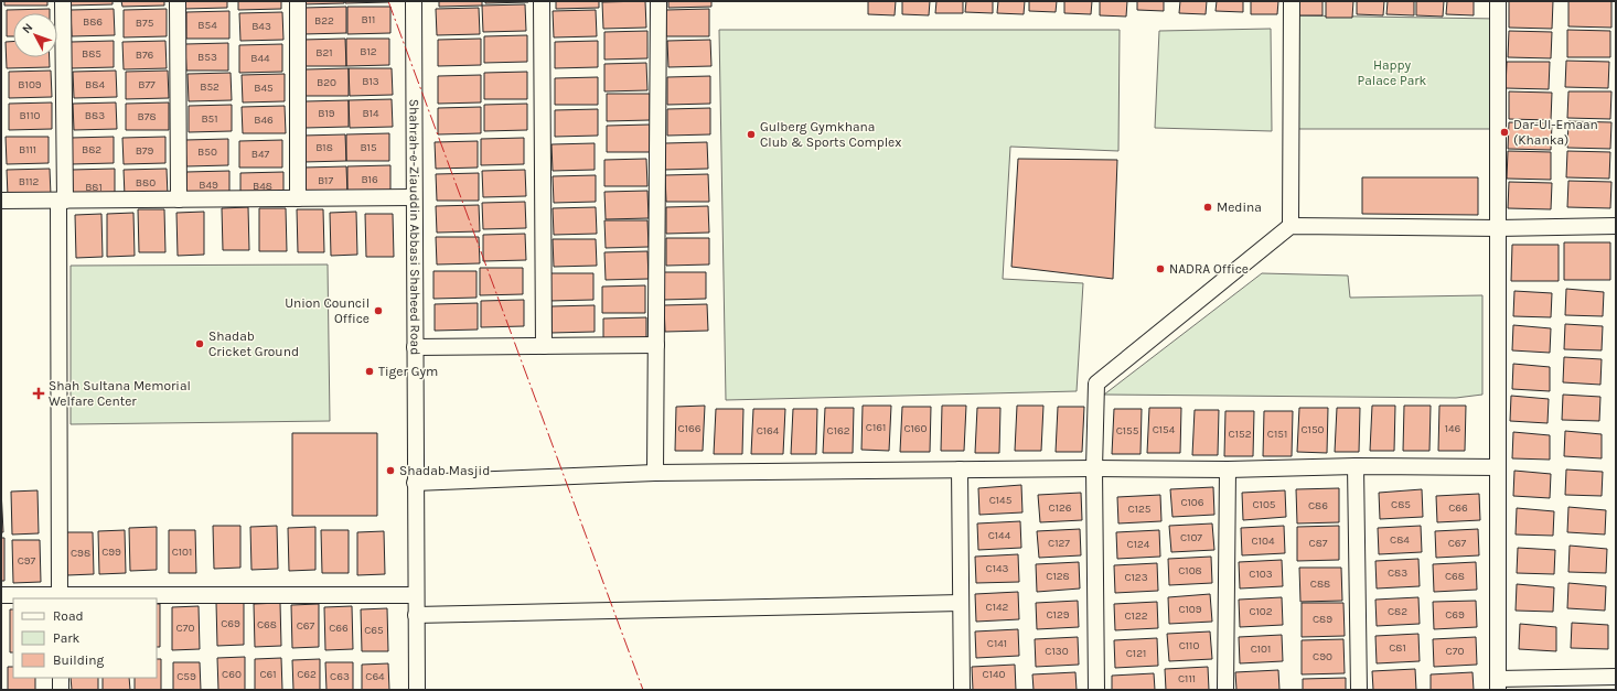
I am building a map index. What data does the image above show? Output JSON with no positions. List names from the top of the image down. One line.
{"streets":{"street":["Shahrah-e-Ziauddin Abbasi Shaheed Road"]},"parks":["Happy Palace Park"],"places":{"other":["Dar-Ul-Emaan (Khanka)","Gulberg Gymkhana Club & Sports Complex","Medina","NADRA Office","Union Council Office","Shadab Cricket Ground","Tiger Gym","Shadab Masjid"],"health":["Shah Sultana Memorial Welfare Center"]},"house_numbers":["B11","B22","B86","B75","B54","B43","B12","B21","B85","B76","B53","B44","B13","B20","B109","B84","B77","B52","B45","B19","B14","B110","B83","B78","B51","B46","B18","B15","B111","B82","B79","B50","B47","B16","B17","B112","B80","B49","B48","B81","C161","C166","C160","146","C154","C150","C164","C162","C155","C152","C151","C145","C106","C105","C85","C86","C126","C66","C125","C144","C107","C84","C104","C127","C87","C67","C124","C99","C101","C98","C97","C143","C108","C83","C103","C128","C68","C123","C88","C142","C109","C102","C82","C129","C69","C122","C89","C69","C68","C67","C70","C66","C65","C141","C110","C81","C101","C130","C70","C121","C90","C60","C61","C62","C140","C59","C63","C64","C111"],"legend":["Road","Park","Building"],"north":"top left"}
